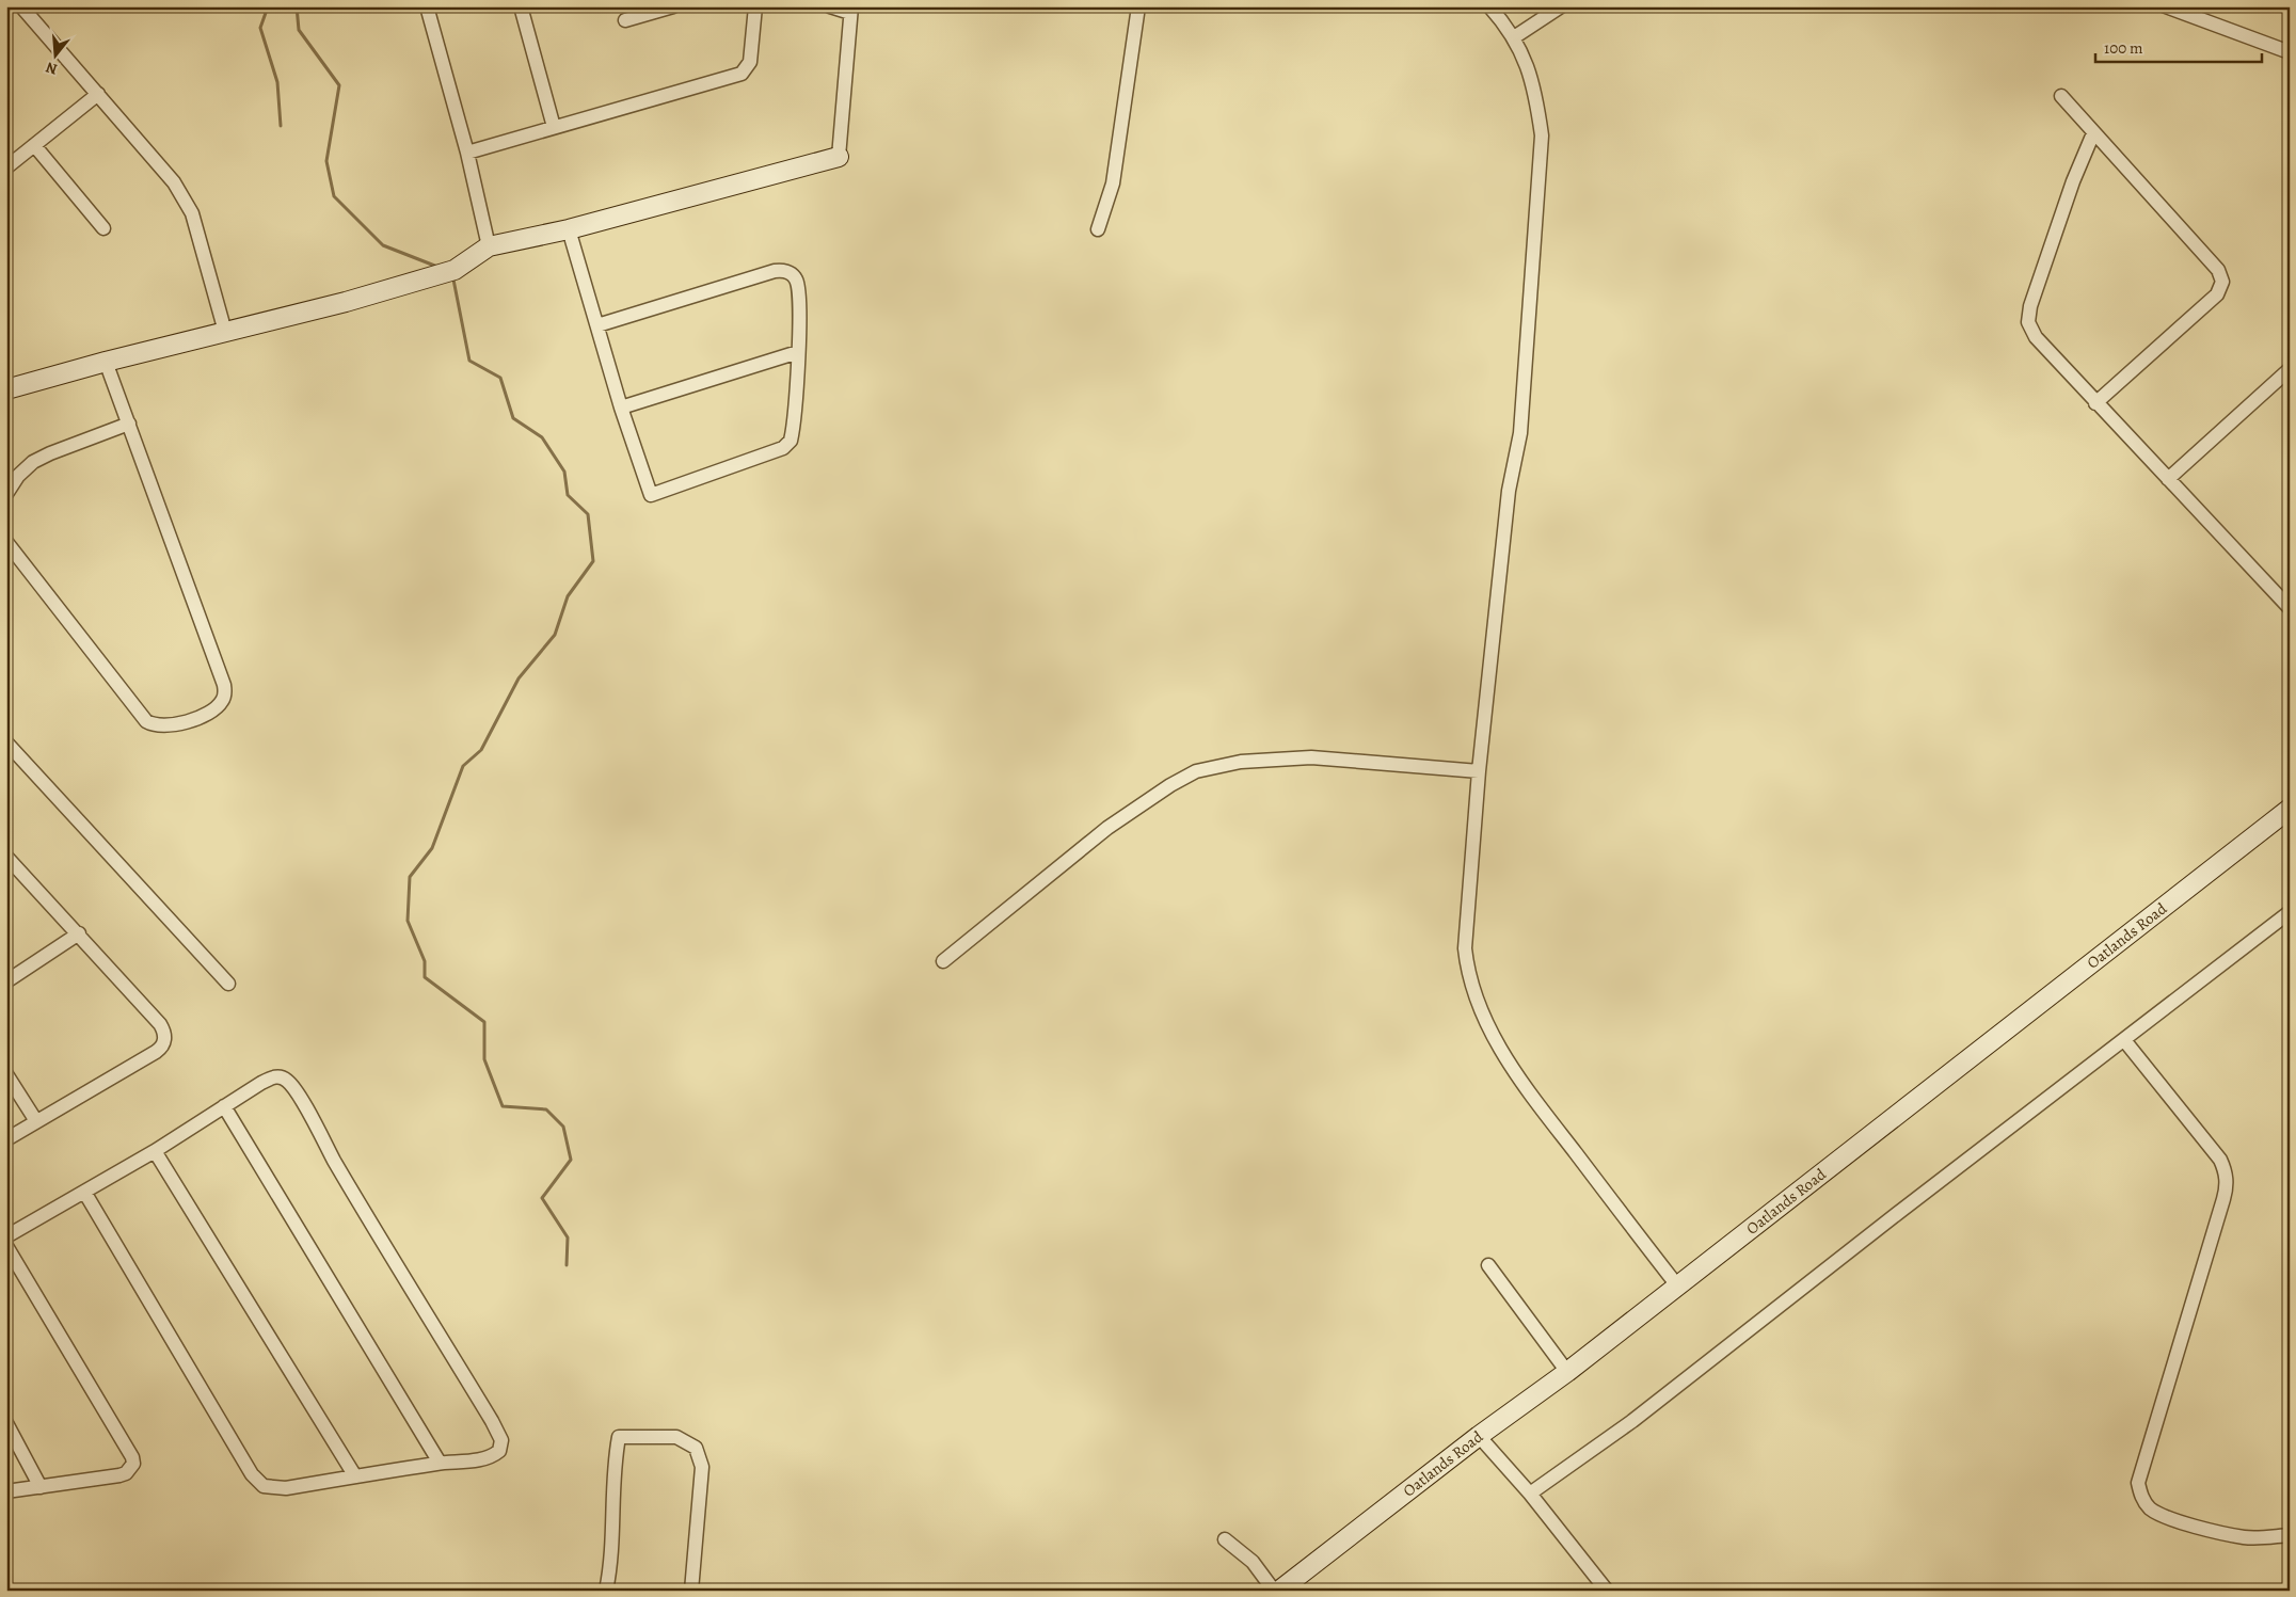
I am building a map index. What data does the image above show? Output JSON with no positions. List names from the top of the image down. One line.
{"streets":{"street":["Oatlands Road"]},"scale_bar":"100 m","north":"bottom"}
